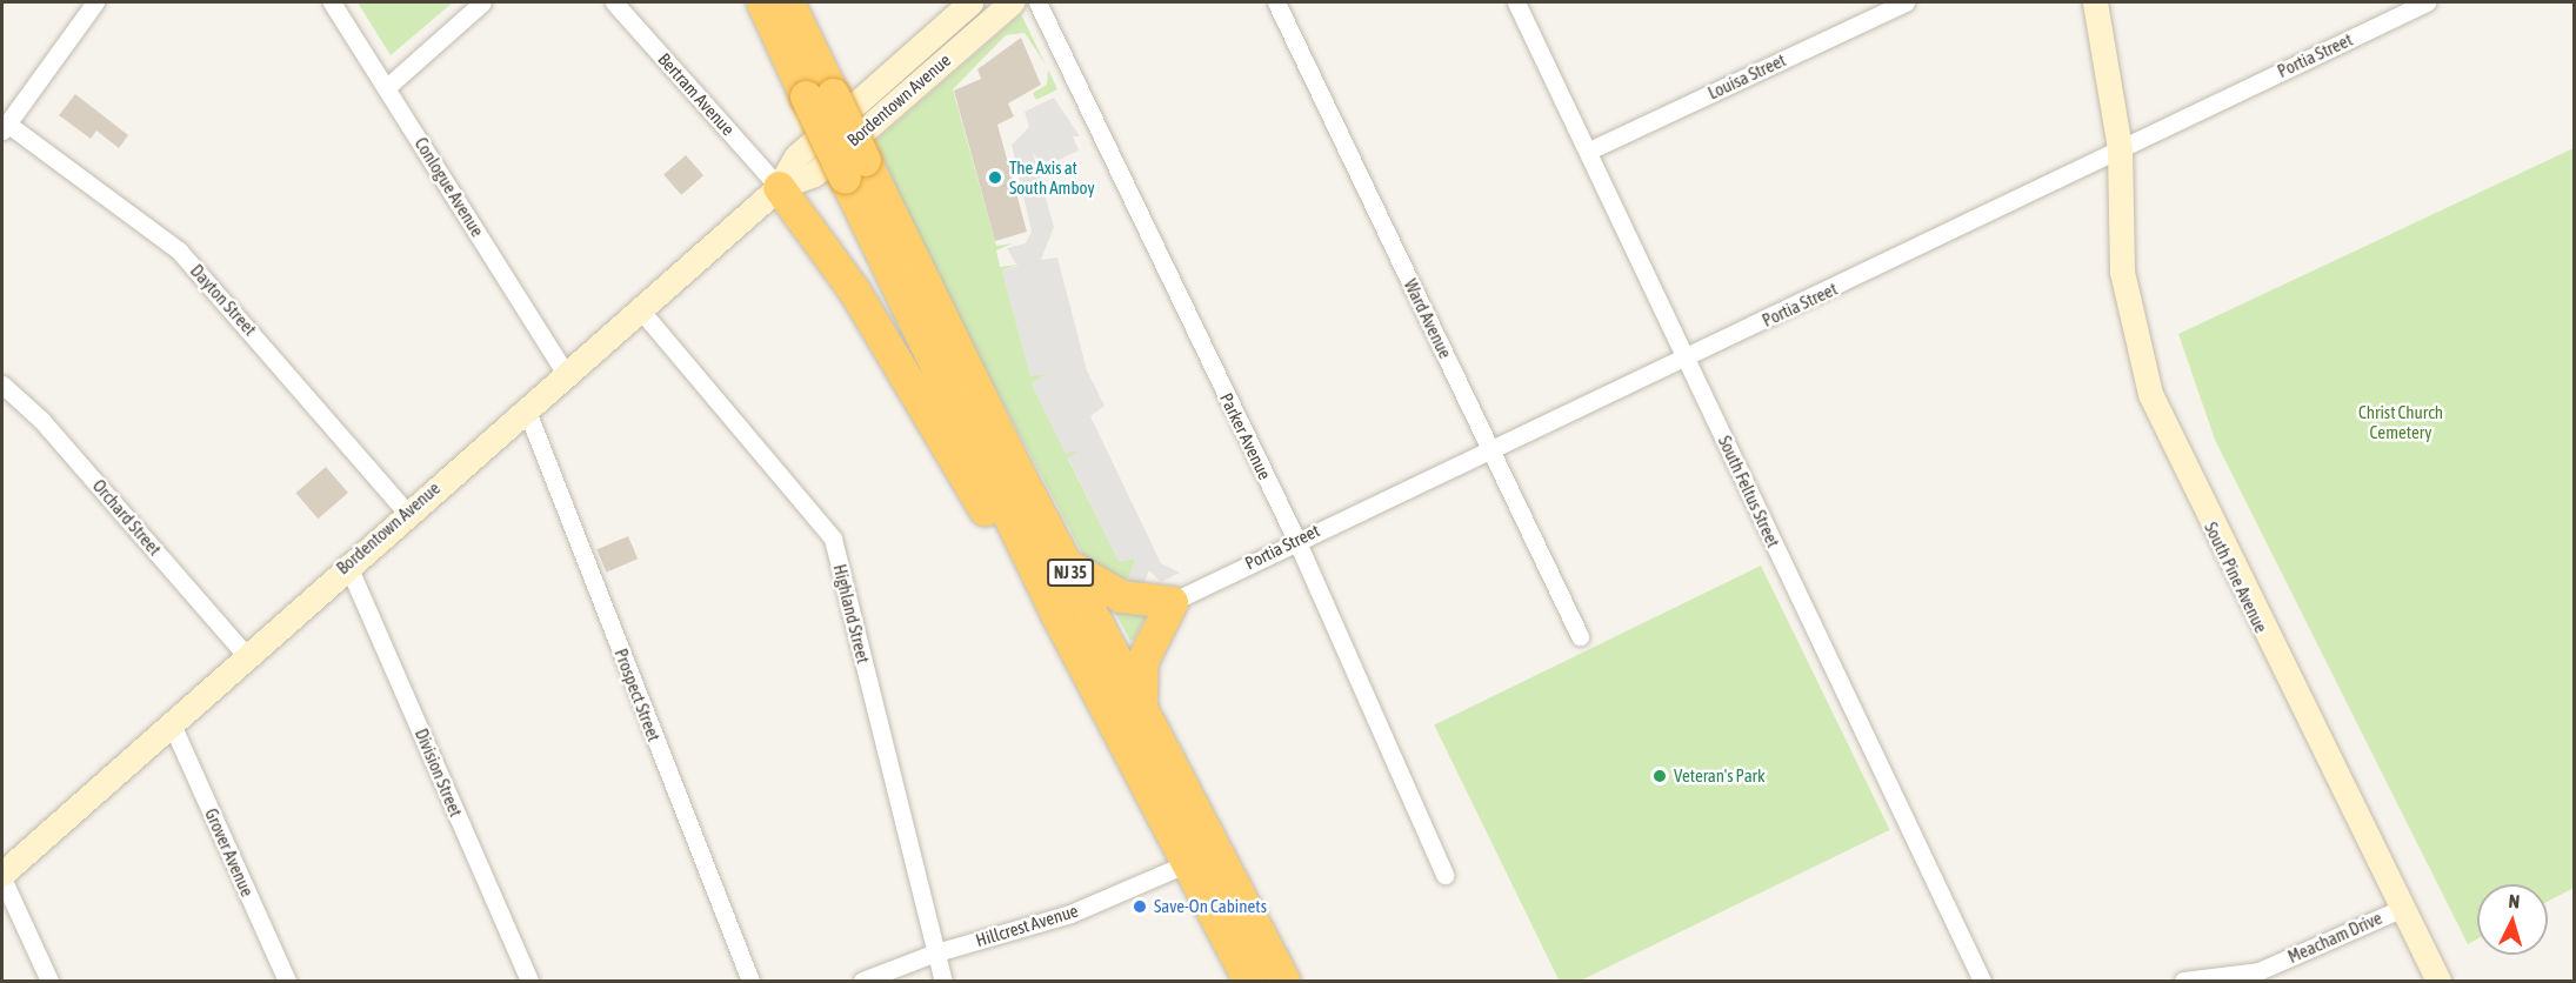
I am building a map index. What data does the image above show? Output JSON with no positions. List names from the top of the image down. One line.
{"streets":{"highway":["NJ 35"],"street":["Portia Street","Louisa Street","Bertram Avenue","Bordentown Avenue","Conlogue Avenue","Dayton Street","Ward Avenue","Parker Avenue","South Feltus Street","Orchard Street","South Pine Avenue","Highland Street","Prospect Street","Division Street","Grover Avenue","Hillcrest Avenue","Meacham Drive"]},"crossings":[["Portia Street","Ward Avenue"],["Portia Street","Parker Avenue"],["Portia Street","South Feltus Street"],["Portia Street","South Pine Avenue"],["Louisa Street","South Feltus Street"],["Bertram Avenue","Bordentown Avenue"],["Bordentown Avenue","Conlogue Avenue"],["Bordentown Avenue","Dayton Street"],["Bordentown Avenue","Orchard Street"],["Bordentown Avenue","Highland Street"],["Bordentown Avenue","Prospect Street"],["Bordentown Avenue","Division Street"],["Bordentown Avenue","Grover Avenue"],["NJ 35","Hillcrest Avenue"],["South Pine Avenue","Meacham Drive"],["Highland Street","Hillcrest Avenue"]],"parks":["Christ Church Cemetery"],"places":["The Axis at South Amboy","Veteran's Park","Save-On Cabinets"],"north":"top"}
